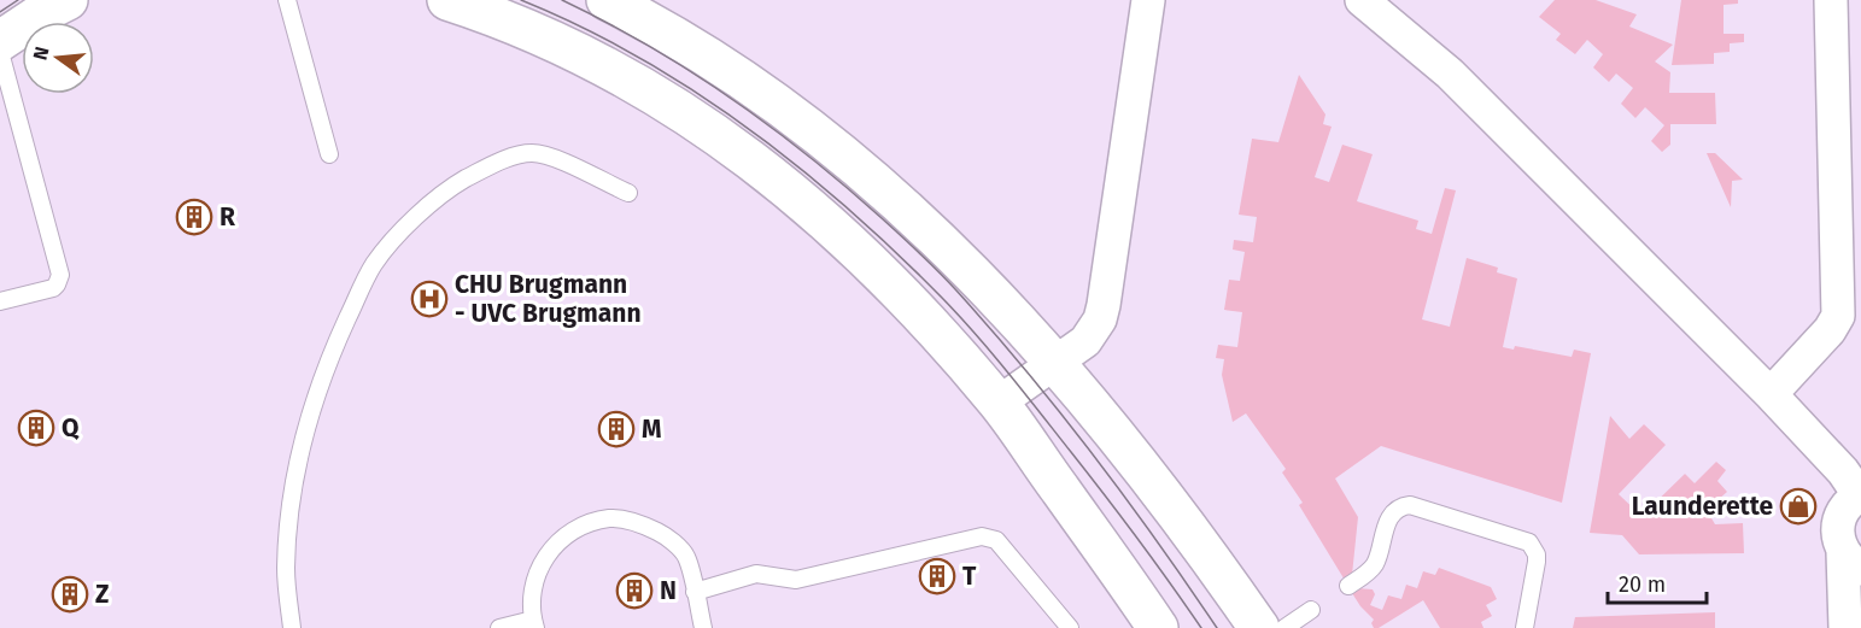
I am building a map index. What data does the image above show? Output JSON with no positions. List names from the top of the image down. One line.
{"places":{"building":["R","Q","M","T","N","Z"],"hospital":["CHU Brugmann - UVC Brugmann"],"shop":["Launderette"]},"scale_bar":"20 m","north":"left"}
